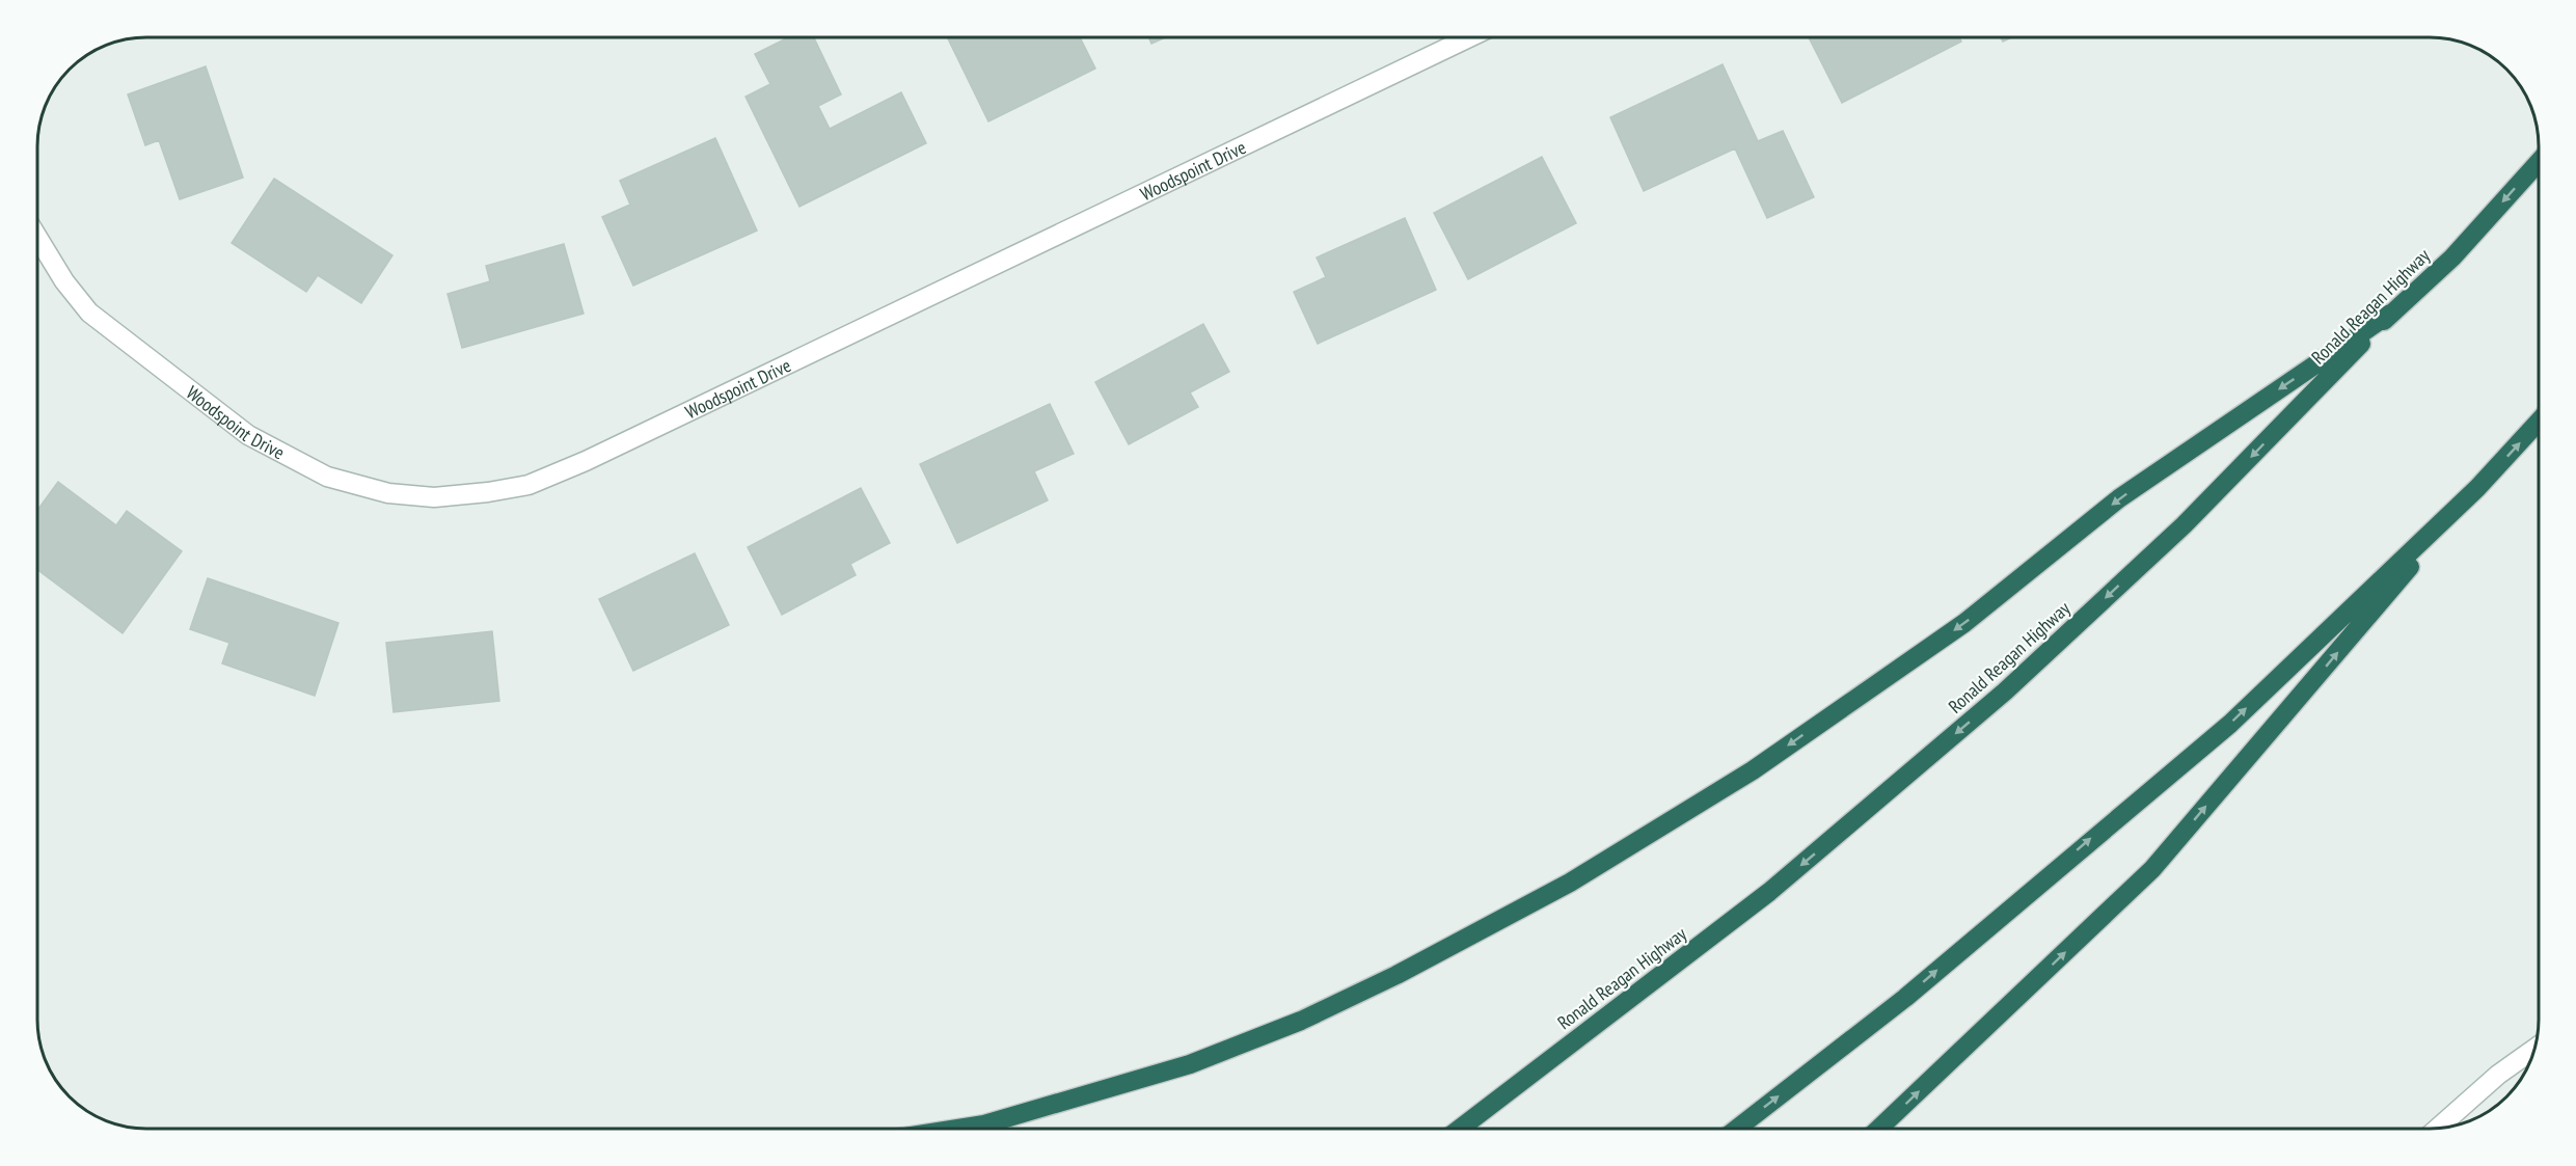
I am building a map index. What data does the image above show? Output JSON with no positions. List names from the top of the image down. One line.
{"streets":{"highway":["Ronald Reagan Highway"],"street":["Woodspoint Drive"]}}
